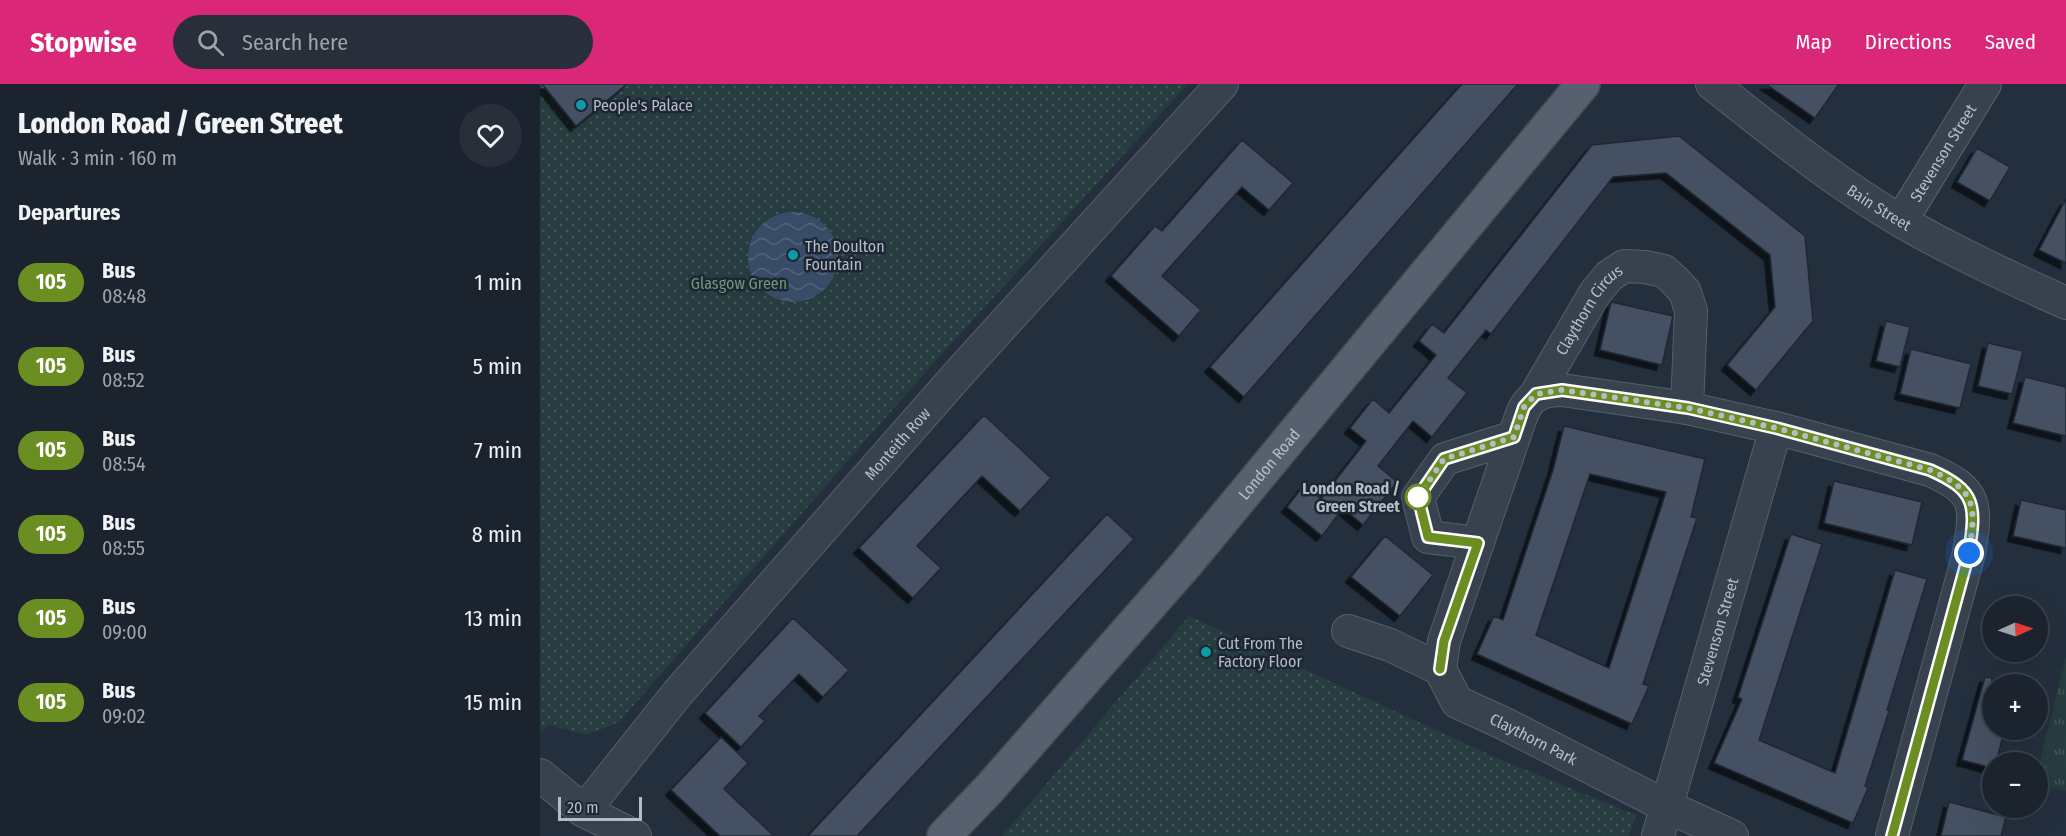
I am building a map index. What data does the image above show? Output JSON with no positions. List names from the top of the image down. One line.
{"streets":{"main road":["London Road"],"street":["Stevenson Street","Bain Street","Claythorn Circus","Monteith Row","Claythorn Park"]},"crossings":[["Stevenson Street","Bain Street"],["Stevenson Street","Claythorn Park"],["Claythorn Circus","Claythorn Park"]],"parks":["Glasgow Green"],"places":["People's Palace","The Doulton Fountain","London Road / Green Street","Cut From The Factory Floor"],"lines":["bus line 105"],"scale_bar":"20 m","north":"right","page":{"header":"Stopwise","search":"Search here","nav":["Map","Directions","Saved"],"heading":[["London Road / Green Street","Walk · 3 min · 160 m"],"Departures"],"list":[{"mark":"105","name":"Bus","note":"08:48","value":"1 min"},{"mark":"105","name":"Bus","note":"08:52","value":"5 min"},{"mark":"105","name":"Bus","note":"08:54","value":"7 min"},{"mark":"105","name":"Bus","note":"08:55","value":"8 min"},{"mark":"105","name":"Bus","note":"09:00","value":"13 min"},{"mark":"105","name":"Bus","note":"09:02","value":"15 min"}],"map_buttons":["+","−"],"scale":"20 m"}}
